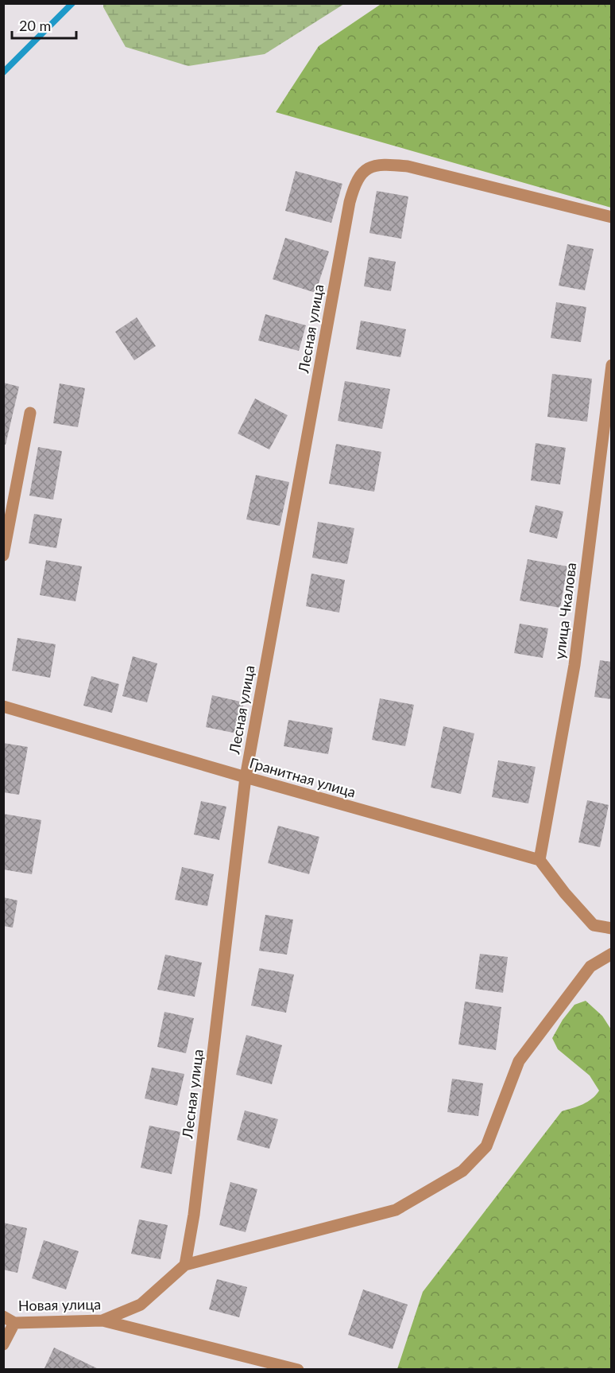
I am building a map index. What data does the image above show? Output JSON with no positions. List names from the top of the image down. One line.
{"streets":{"street":["Лесная улица","улица Чкалова","Гранитная улица","Новая улица"]},"crossings":[["Лесная улица","Гранитная улица"],["Лесная улица","Новая улица"],["улица Чкалова","Гранитная улица"]],"scale_bar":"20 m"}
